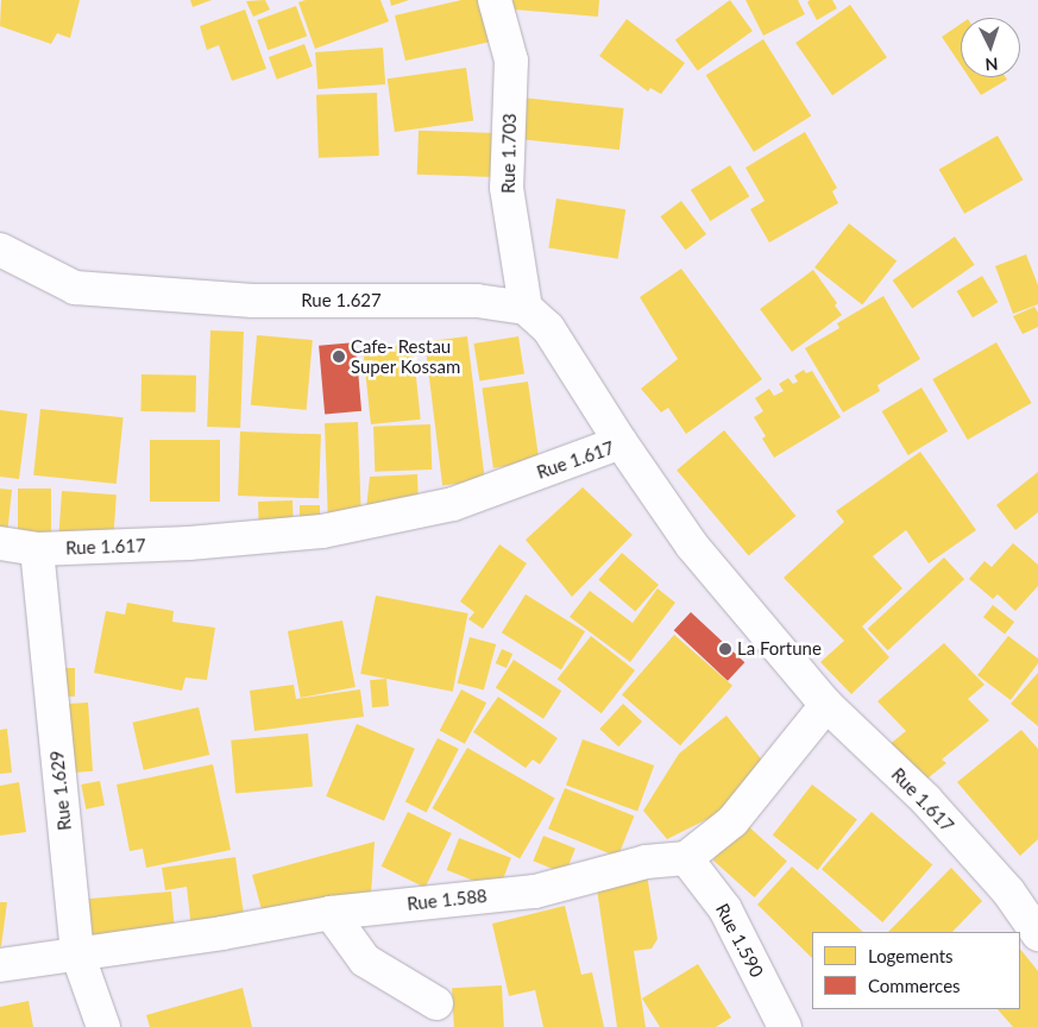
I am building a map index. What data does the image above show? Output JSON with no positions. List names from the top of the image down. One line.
{"streets":{"street":["Rue 1.703","Rue 1.627","Rue 1.617","Rue 1.629","Rue 1.588","Rue 1.590"]},"crossings":[["Rue 1.703","Rue 1.627"],["Rue 1.617","Rue 1.629"],["Rue 1.629","Rue 1.588"],["Rue 1.588","Rue 1.590"]],"places":["Cafe- Restau Super Kossam","La Fortune"],"legend":["Logements","Commerces"],"north":"bottom"}
